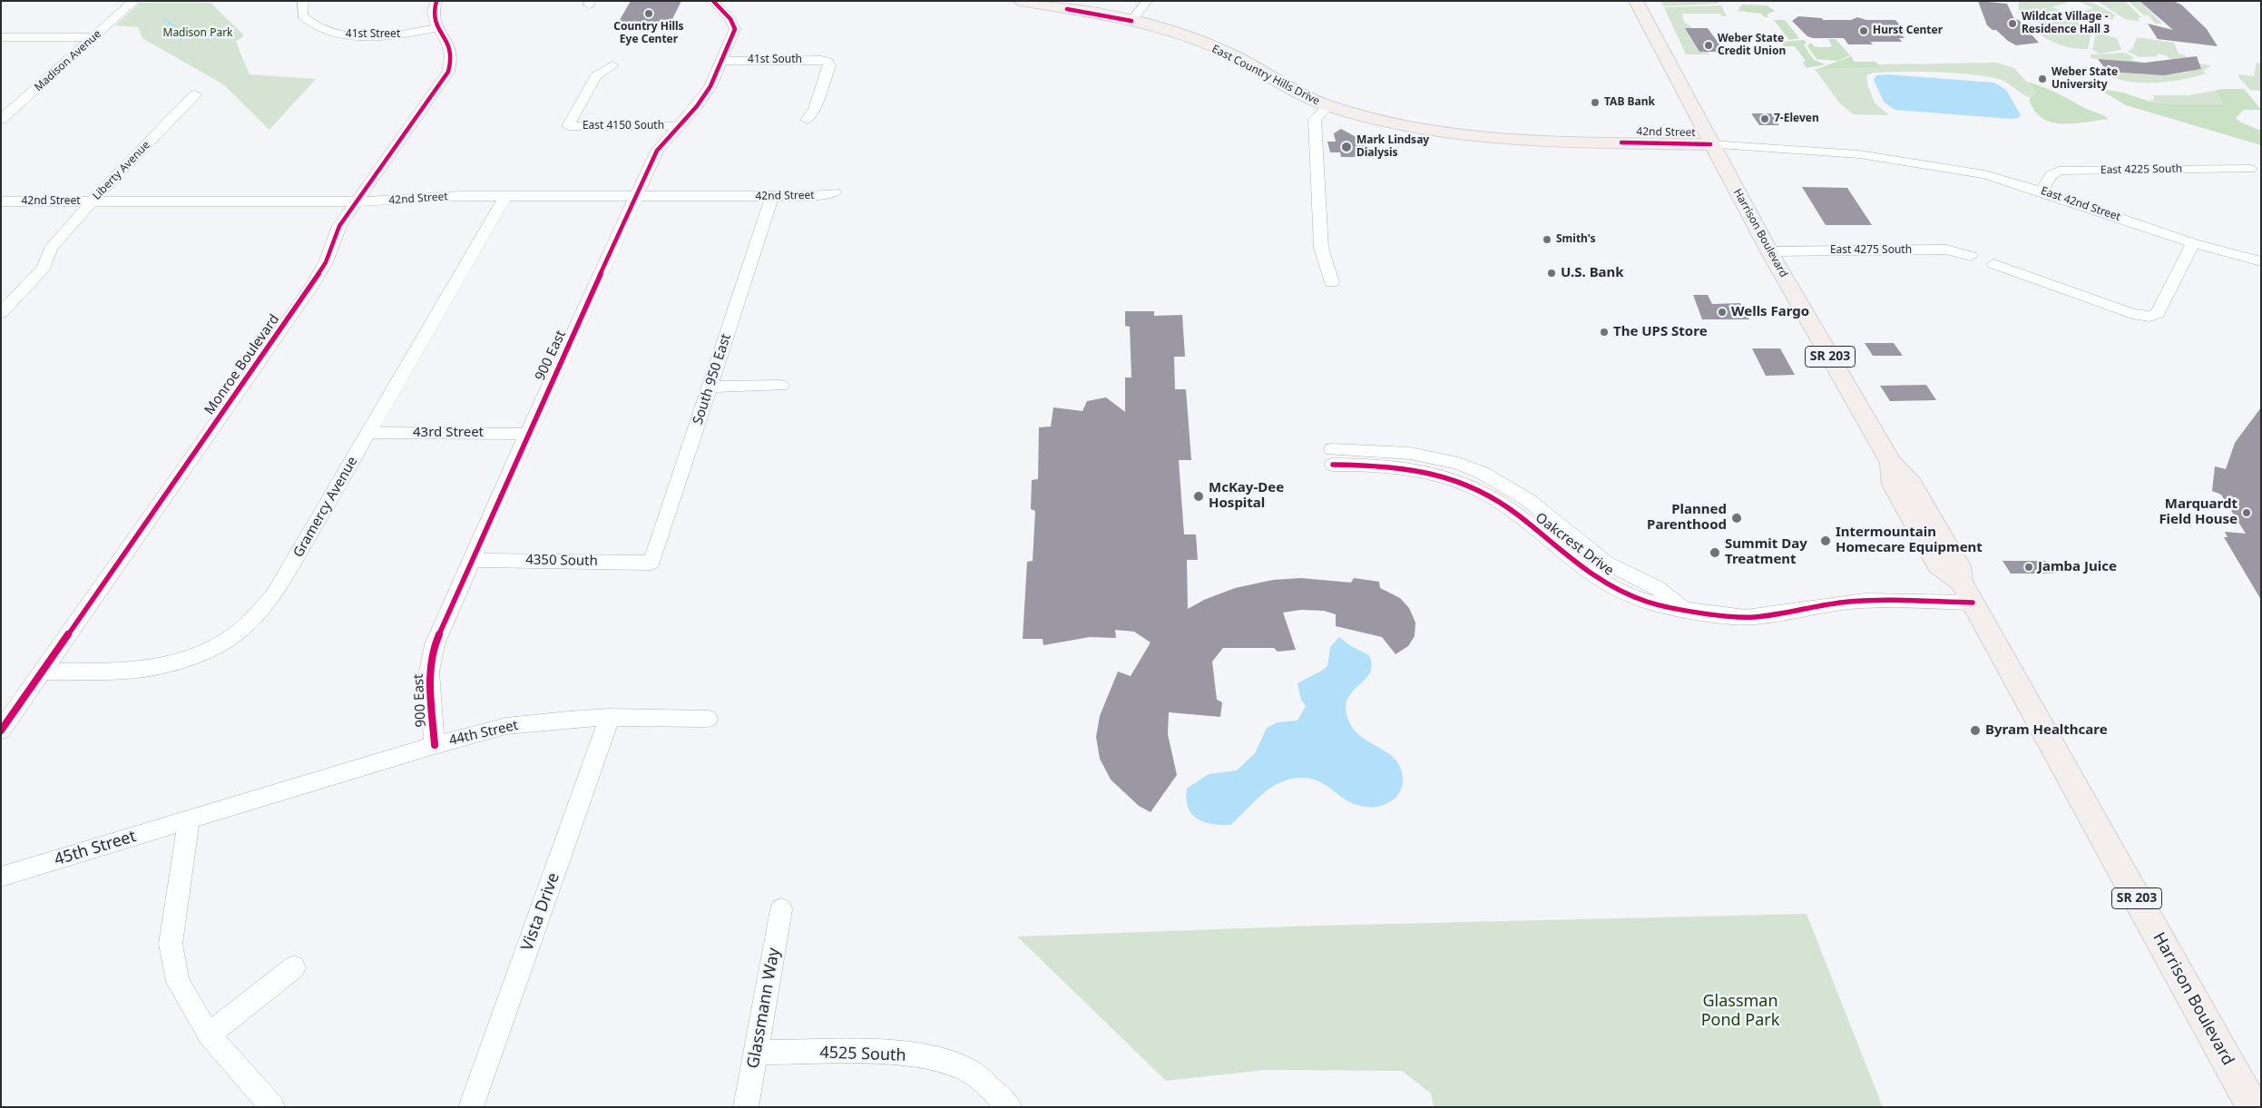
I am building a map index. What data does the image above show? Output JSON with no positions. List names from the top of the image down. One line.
{"streets":{"main road":["East Country Hills Drive","42nd Street","Harrison Boulevard","SR 203"],"street":["41st Street","41st South","Madison Avenue","East 4150 South","East 4225 South","Liberty Avenue","East 42nd Street","East 4275 South","900 East","Monroe Boulevard","South 950 East","43rd Street","Gramercy Avenue","Oakcrest Drive","4350 South","44th Street","45th Street","Vista Drive","Glassmann Way","4525 South"]},"crossings":[["41st Street","Monroe Boulevard"],["41st South","900 East"],["East Country Hills Drive","42nd Street"],["East 4150 South","900 East"],["42nd Street","Liberty Avenue"],["42nd Street","East 42nd Street"],["42nd Street","Harrison Boulevard"],["42nd Street","900 East"],["42nd Street","Monroe Boulevard"],["42nd Street","South 950 East"],["42nd Street","Gramercy Avenue"],["East 4225 South","East 42nd Street"],["Harrison Boulevard","East 4275 South"],["Harrison Boulevard","Oakcrest Drive"],["900 East","43rd Street"],["900 East","4350 South"],["900 East","44th Street"],["Monroe Boulevard","Gramercy Avenue"],["South 950 East","4350 South"],["43rd Street","Gramercy Avenue"],["44th Street","45th Street"],["44th Street","Vista Drive"],["Glassmann Way","4525 South"]],"parks":["Madison Park","Glassman Pond Park"],"places":["Country Hills Eye Center","Wildcat Village - Residence Hall 3","Hurst Center","Weber State Credit Union","Weber State University","TAB Bank","7-Eleven","Mark Lindsay Dialysis","Smith's","U.S. Bank","Wells Fargo","The UPS Store","McKay-Dee Hospital","Marquardt Field House","Planned Parenthood","Intermountain Homecare Equipment","Summit Day Treatment","Jamba Juice","Byram Healthcare"]}
